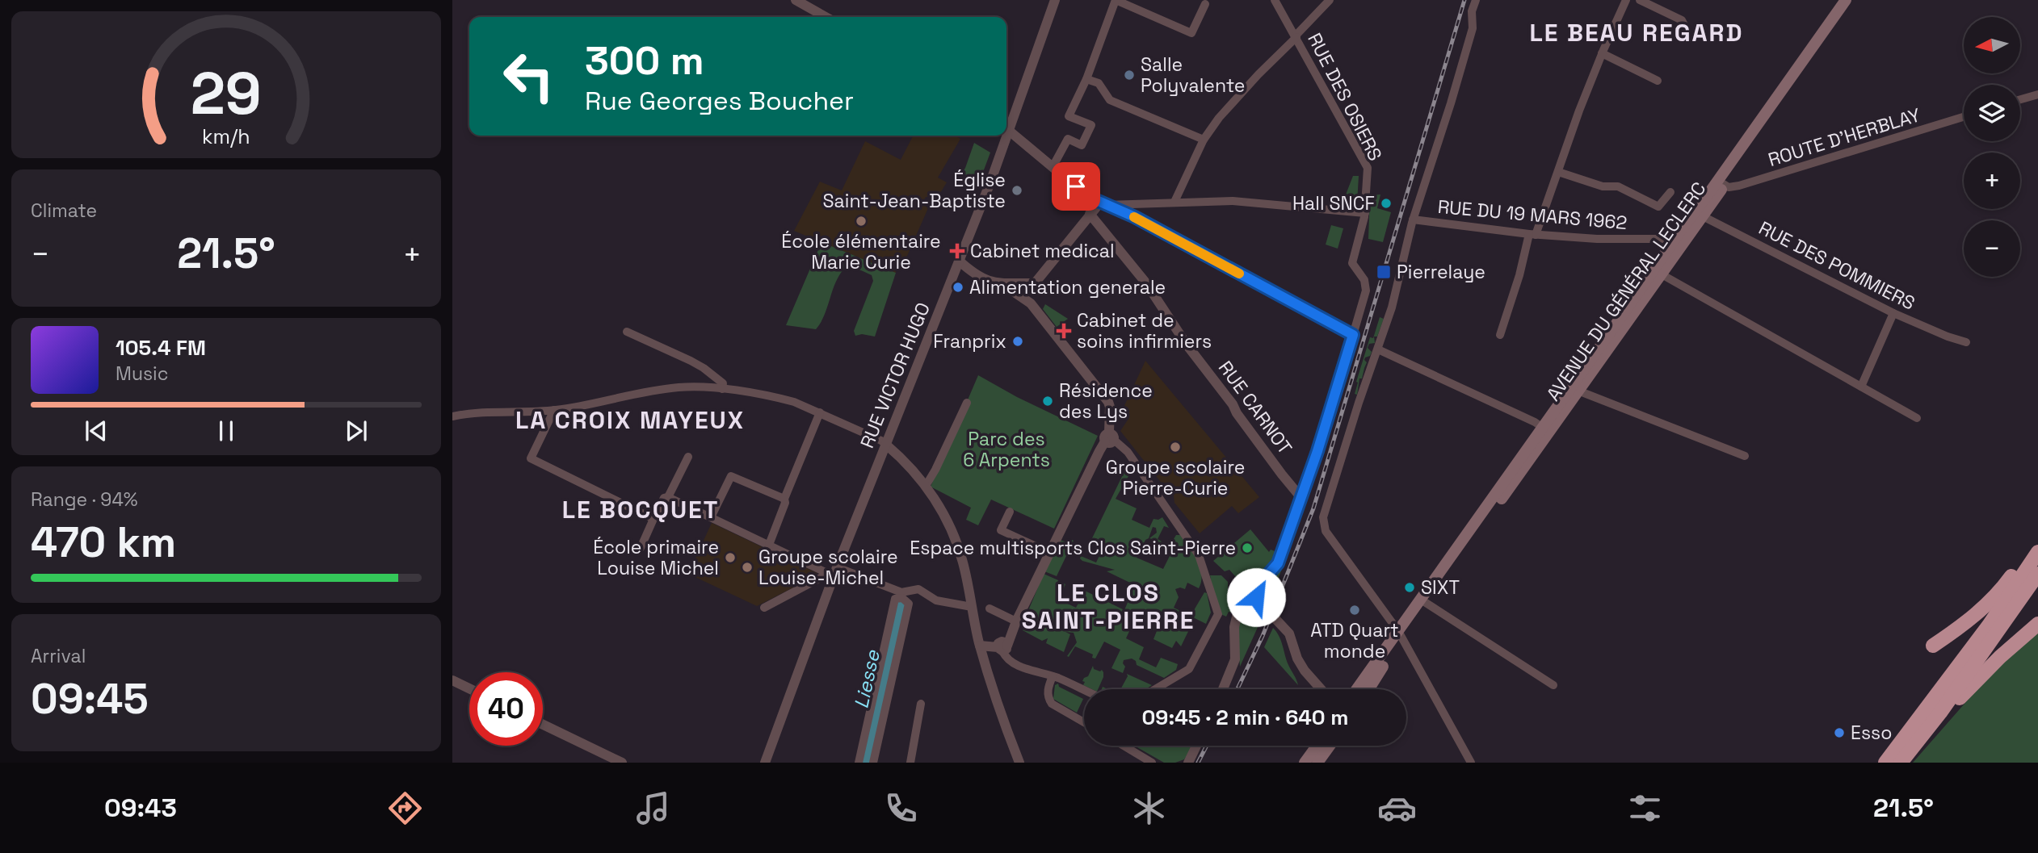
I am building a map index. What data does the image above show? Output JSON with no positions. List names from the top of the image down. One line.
{"streets":{"main road":["AVENUE DU GÉNÉRAL LECLERC"],"street":["RUE DES OSIERS","ROUTE D'HERBLAY","RUE DU 19 MARS 1962","RUE DES POMMIERS","RUE VICTOR HUGO","RUE CARNOT"]},"crossings":[["ROUTE D'HERBLAY","AVENUE DU GÉNÉRAL LECLERC"],["RUE DU 19 MARS 1962","AVENUE DU GÉNÉRAL LECLERC"],["RUE DES POMMIERS","AVENUE DU GÉNÉRAL LECLERC"]],"districts":["LE BEAU REGARD","LA CROIX MAYEUX","LE BOCQUET","LE CLOS SAINT-PIERRE"],"water":["Liesse"],"parks":["Parc des 6 Arpents"],"places":{"other":["Salle Polyvalente","Église Saint-Jean-Baptiste","Hall SNCF","École élémentaire Marie Curie","Alimentation generale","Franprix","Résidence des Lys","Groupe scolaire Pierre-Curie","Espace multisports Clos Saint-Pierre","École primaire Louise Michel","Groupe scolaire Louise-Michel","SIXT","ATD Quart monde","Esso"],"health":["Cabinet medical","Cabinet de soins infirmiers"],"transit":["Pierrelaye"]},"north":"left","page":{"map_buttons":["+","−"],"turn":["300 m","Rue Georges Boucher"],"tile":["Climate",["Range · 94%","470 km"],["Arrival","09:45"]],"heat":["−","21.5°","+"],"song":["105.4 FM","Music"],"limit":"40","trip":"09:45 · 2 min · 640 m","tabs":["09:43","21.5°"],"gauge":["29","km/h"]}}
